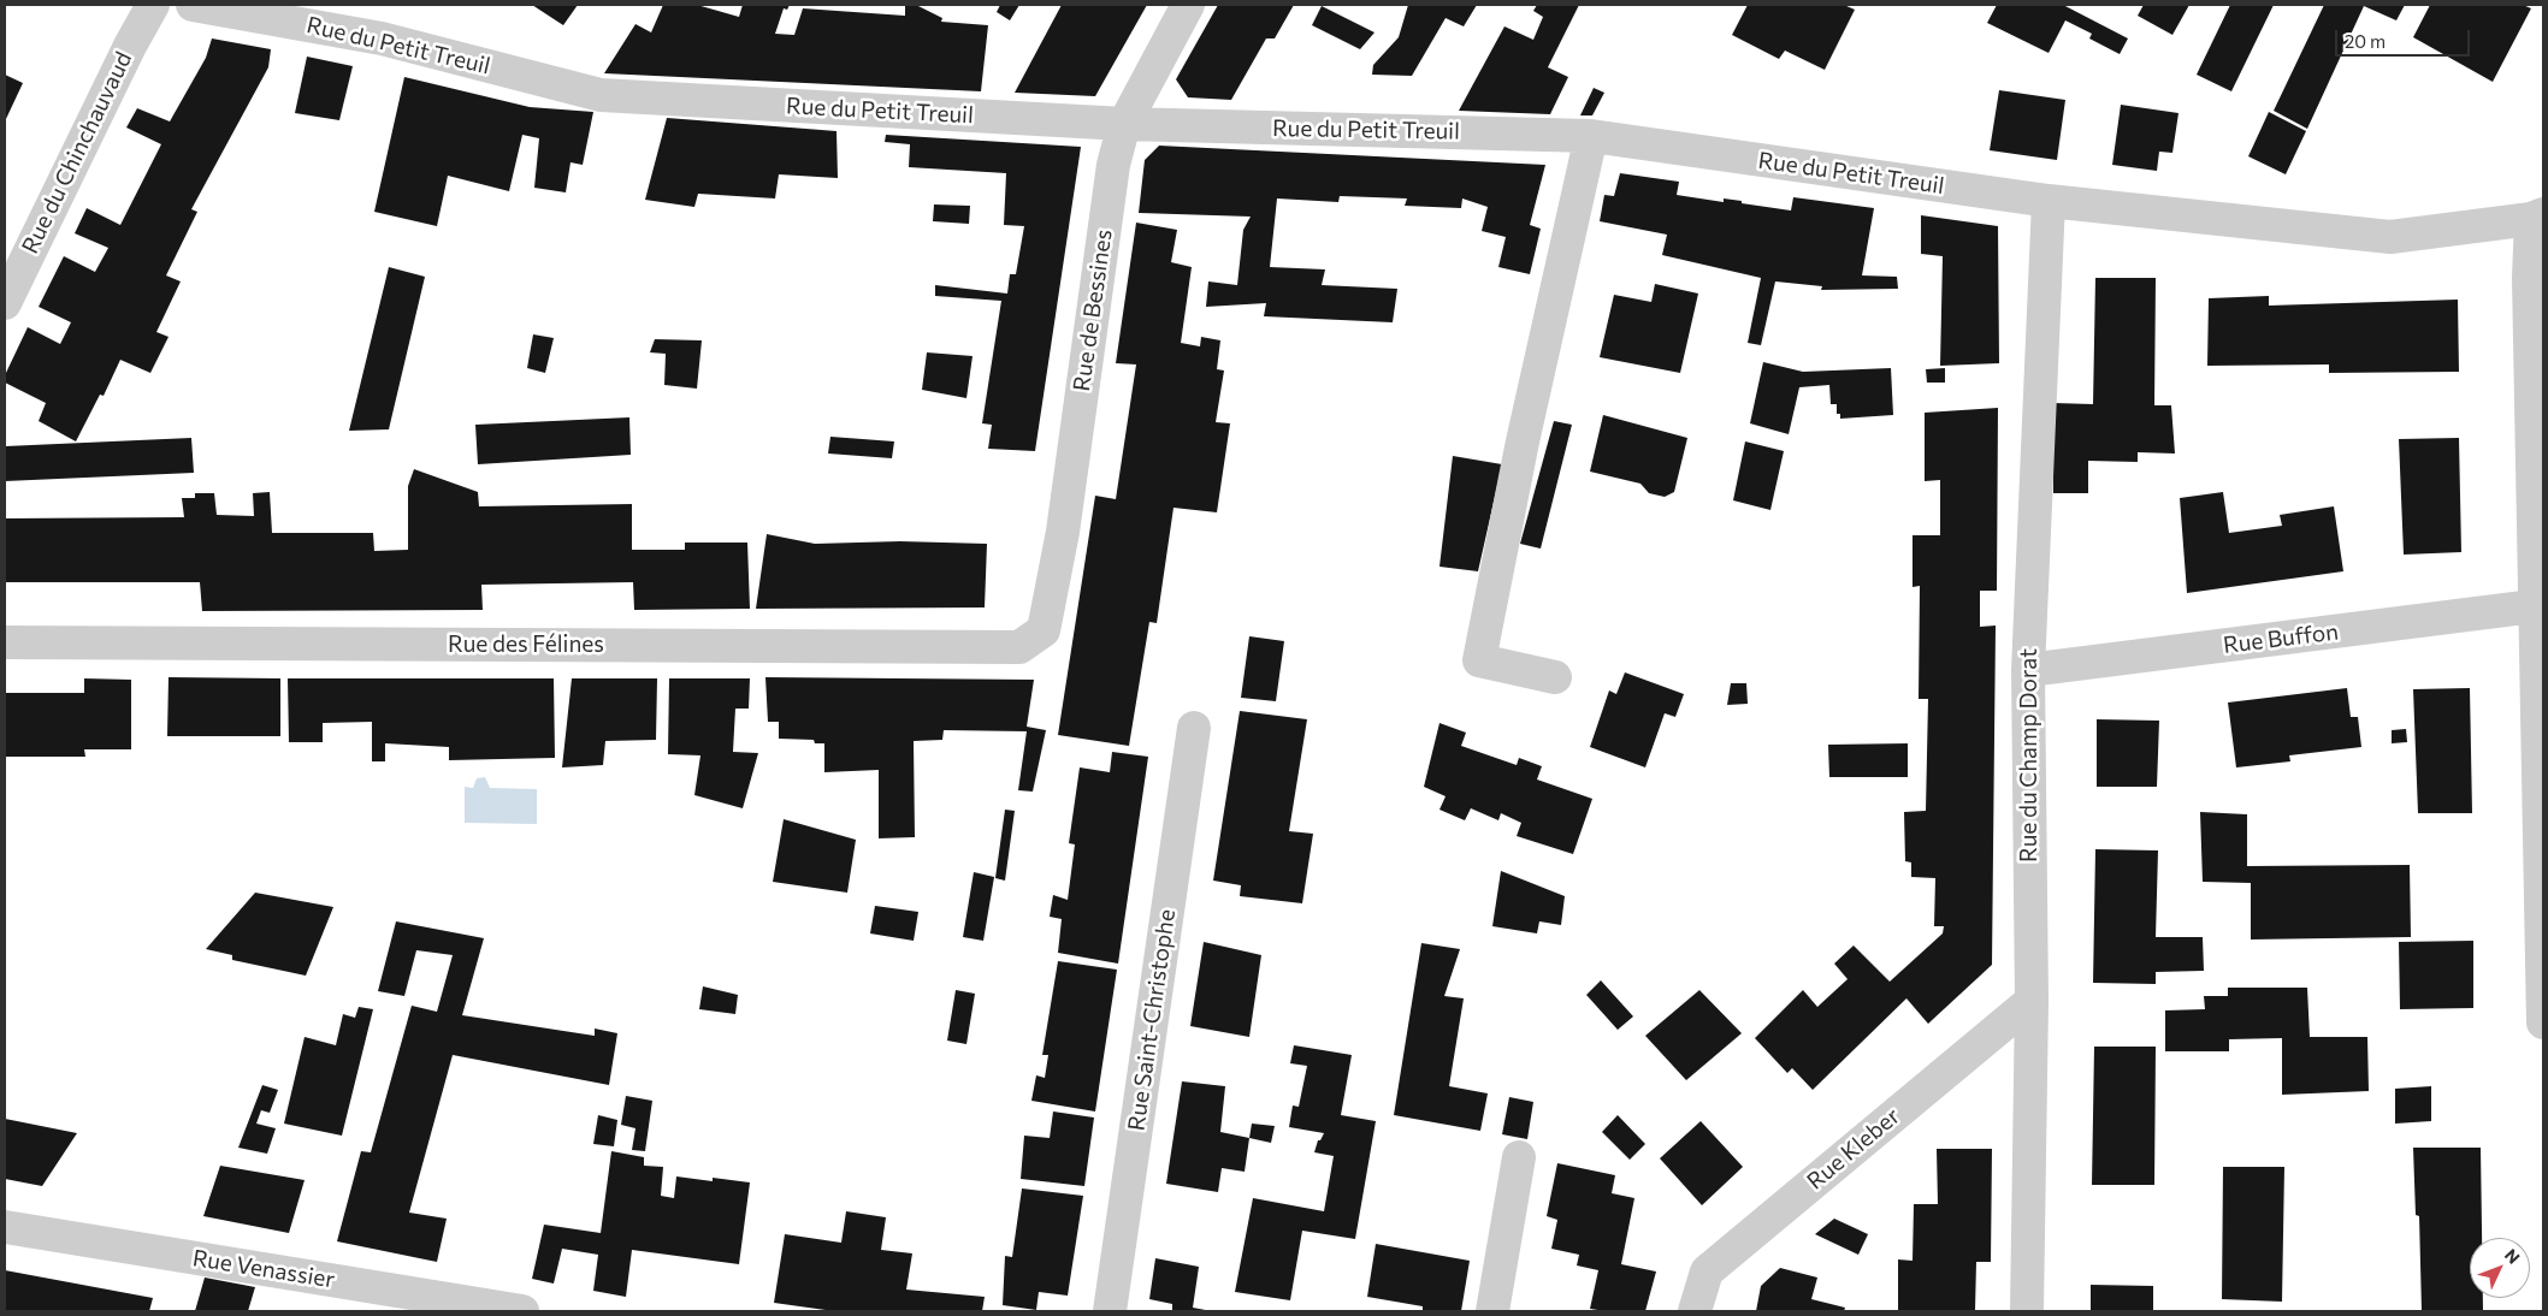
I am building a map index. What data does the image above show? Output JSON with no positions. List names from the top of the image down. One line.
{"streets":{"street":["Rue du Petit Treuil","Rue du Chinchauvaud","Rue de Bessines","Rue Buffon","Rue des Félines","Rue du Champ Dorat","Rue Saint-Christophe","Rue Kleber","Rue Venassier"]},"crossings":[["Rue du Petit Treuil","Rue de Bessines"],["Rue du Petit Treuil","Rue du Champ Dorat"],["Rue de Bessines","Rue des Félines"],["Rue Buffon","Rue du Champ Dorat"],["Rue du Champ Dorat","Rue Kleber"]],"scale_bar":"20 m","north":"top right"}
